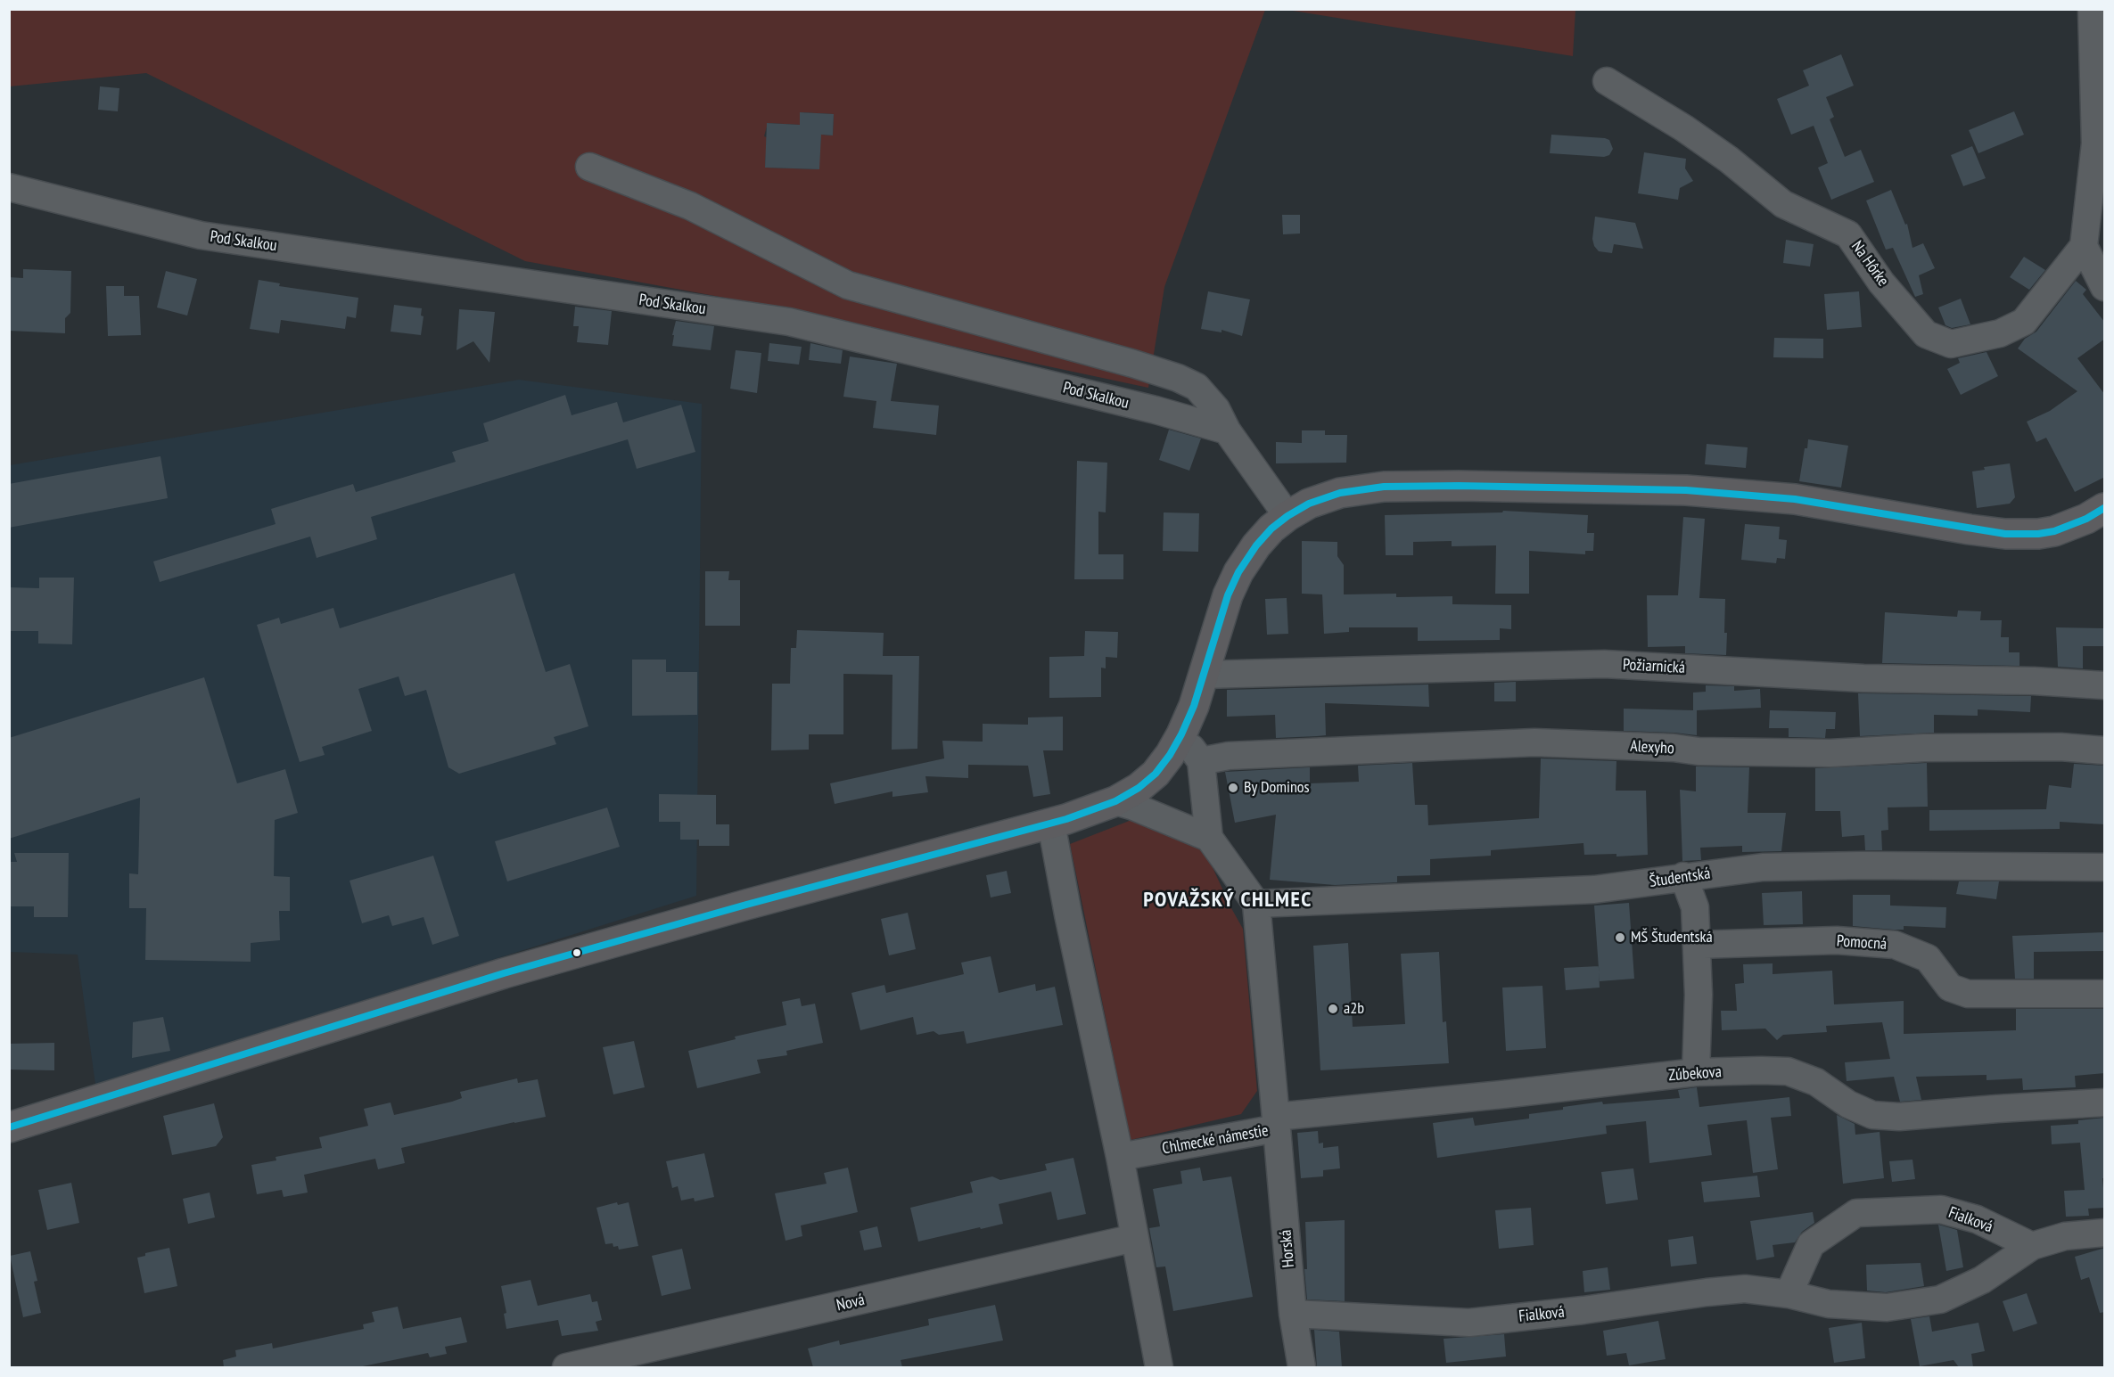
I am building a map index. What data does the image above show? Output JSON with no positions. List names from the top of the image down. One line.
{"streets":{"street":["Pod Skalkou","Na Hôrke","Požiarnická","Alexyho","Študentská","Pomocná","Zúbekova","Chlmecké námestie","Fialková","Horská","Nová"]},"crossings":[["Študentská","Chlmecké námestie"],["Zúbekova","Chlmecké námestie"],["Zúbekova","Horská"],["Chlmecké námestie","Horská"],["Fialková","Horská"]],"districts":["POVAŽSKÝ CHLMEC"],"places":["By Dominos","MŠ Študentská","a2b"]}
